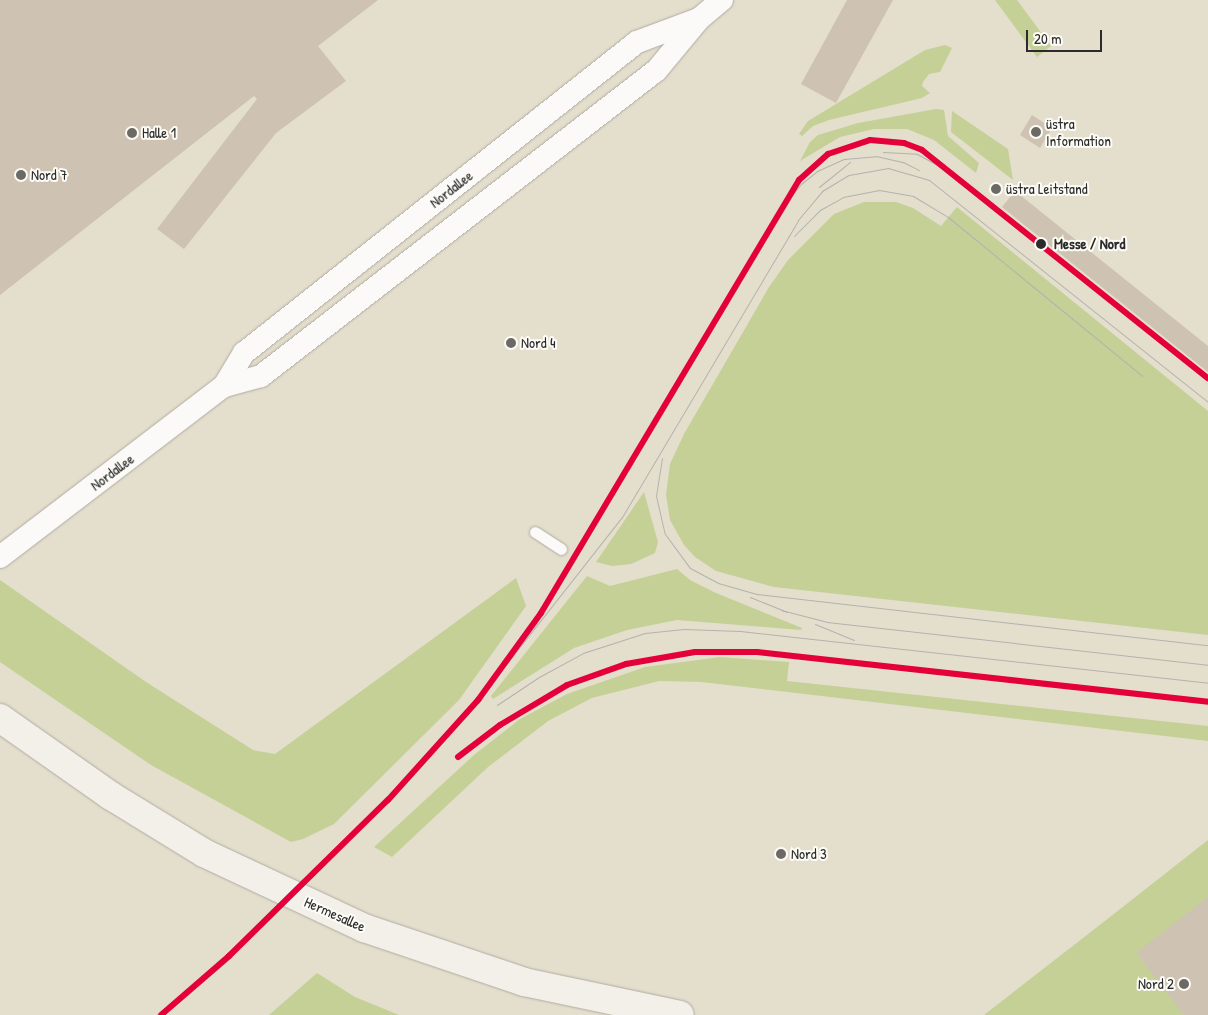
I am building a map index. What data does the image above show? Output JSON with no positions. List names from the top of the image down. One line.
{"streets":{"main road":["Hermesallee"],"street":["Nordallee"]},"places":["üstra Information","Halle 1","Nord 7","üstra Leitstand","Messe / Nord","Nord 4","Nord 3","Nord 2"],"scale_bar":"20 m"}
